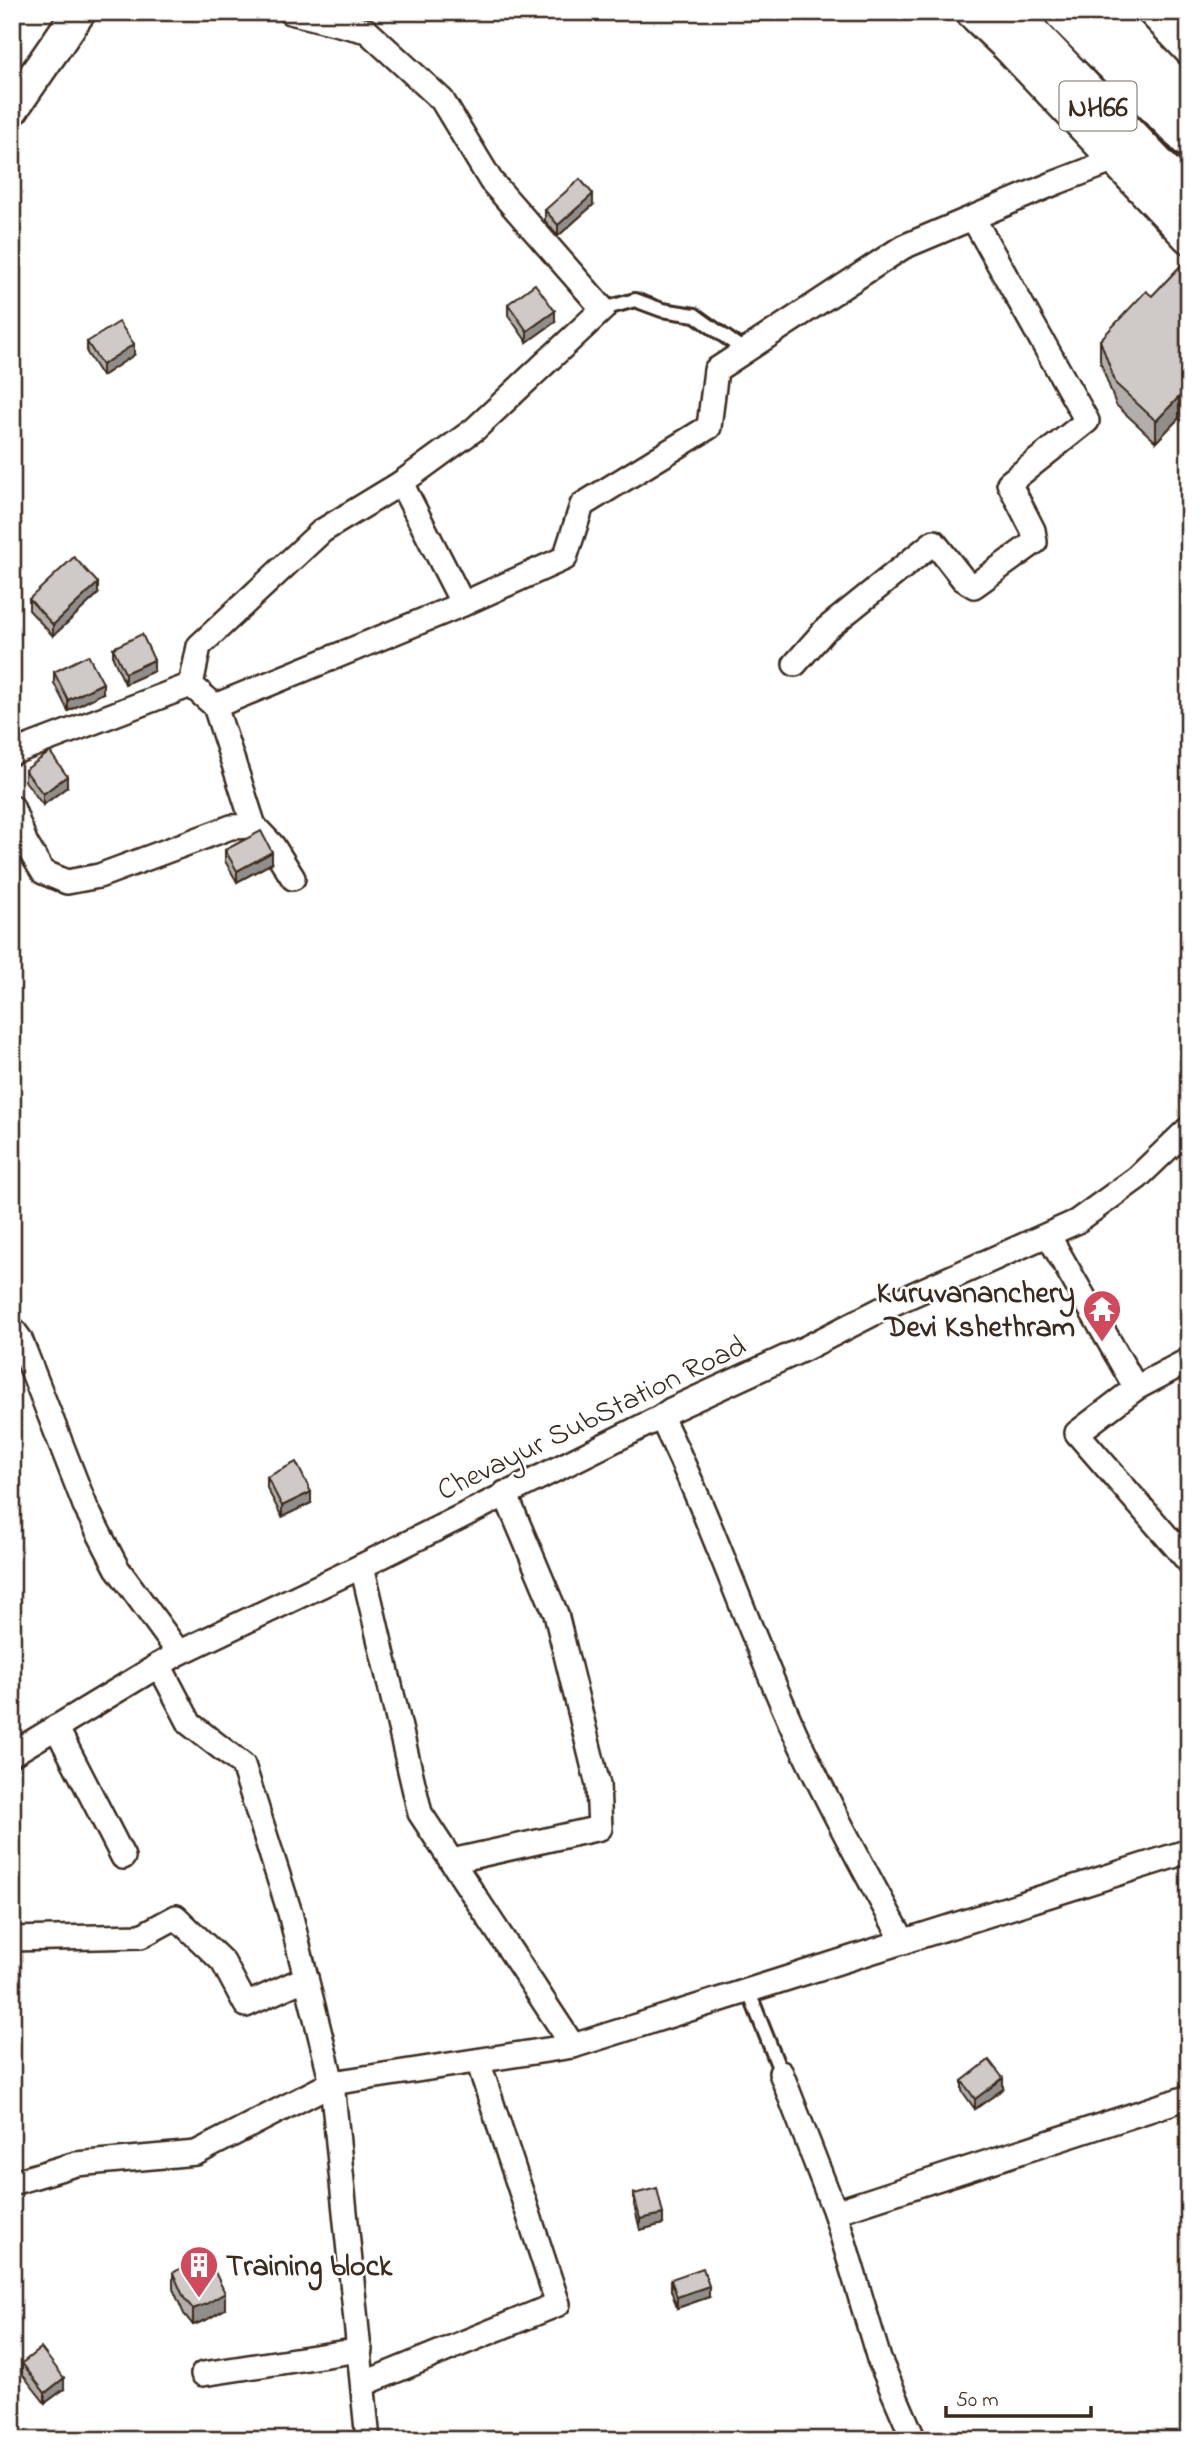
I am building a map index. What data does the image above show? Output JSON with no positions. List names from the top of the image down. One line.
{"streets":{"highway":["NH66"],"street":["Chevayur SubStation Road"]},"places":{"temple":["Kuruvananchery Devi Kshethram"],"building":["Training block"]},"scale_bar":"50 m"}
